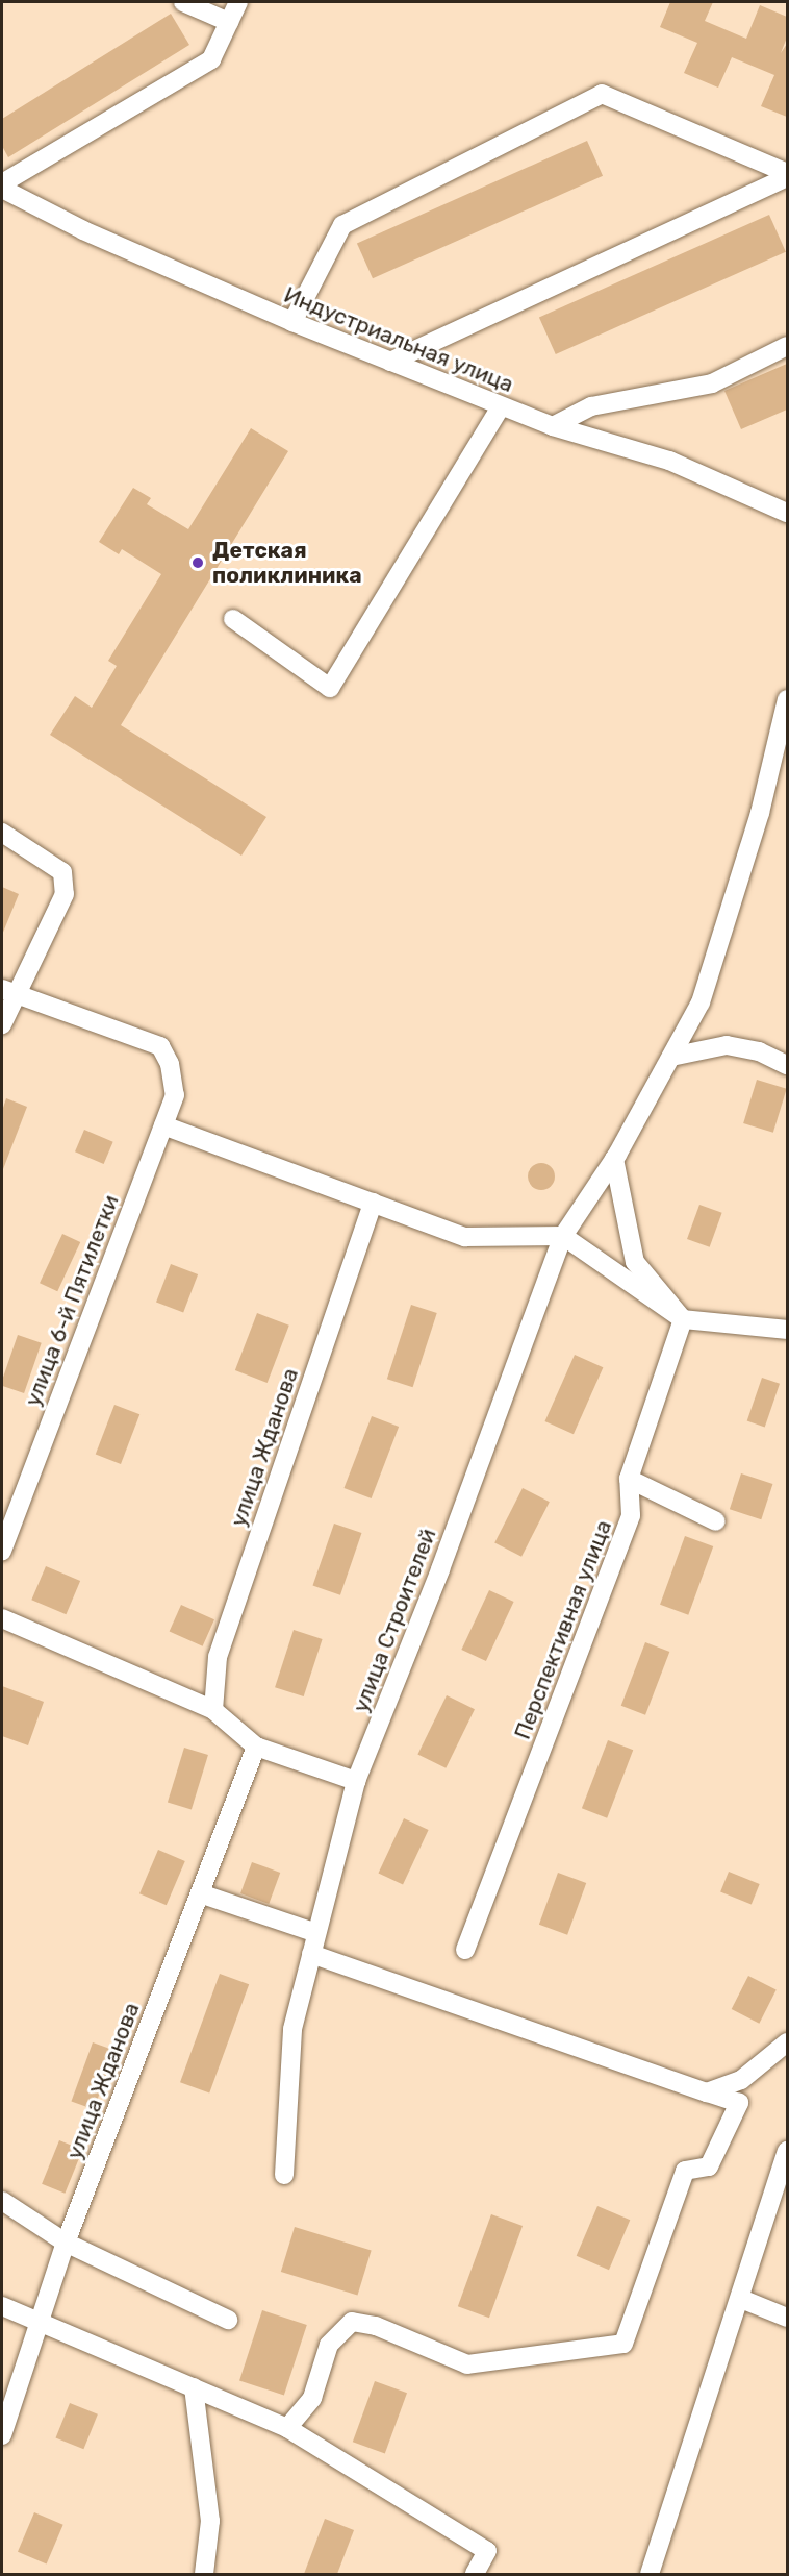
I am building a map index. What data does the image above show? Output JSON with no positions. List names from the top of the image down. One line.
{"streets":{"street":["Индустриальная улица","улица 6-й Пятилетки","улица Жданова","улица Строителей","Перспективная улица"]},"places":["Детская поликлиника"]}
